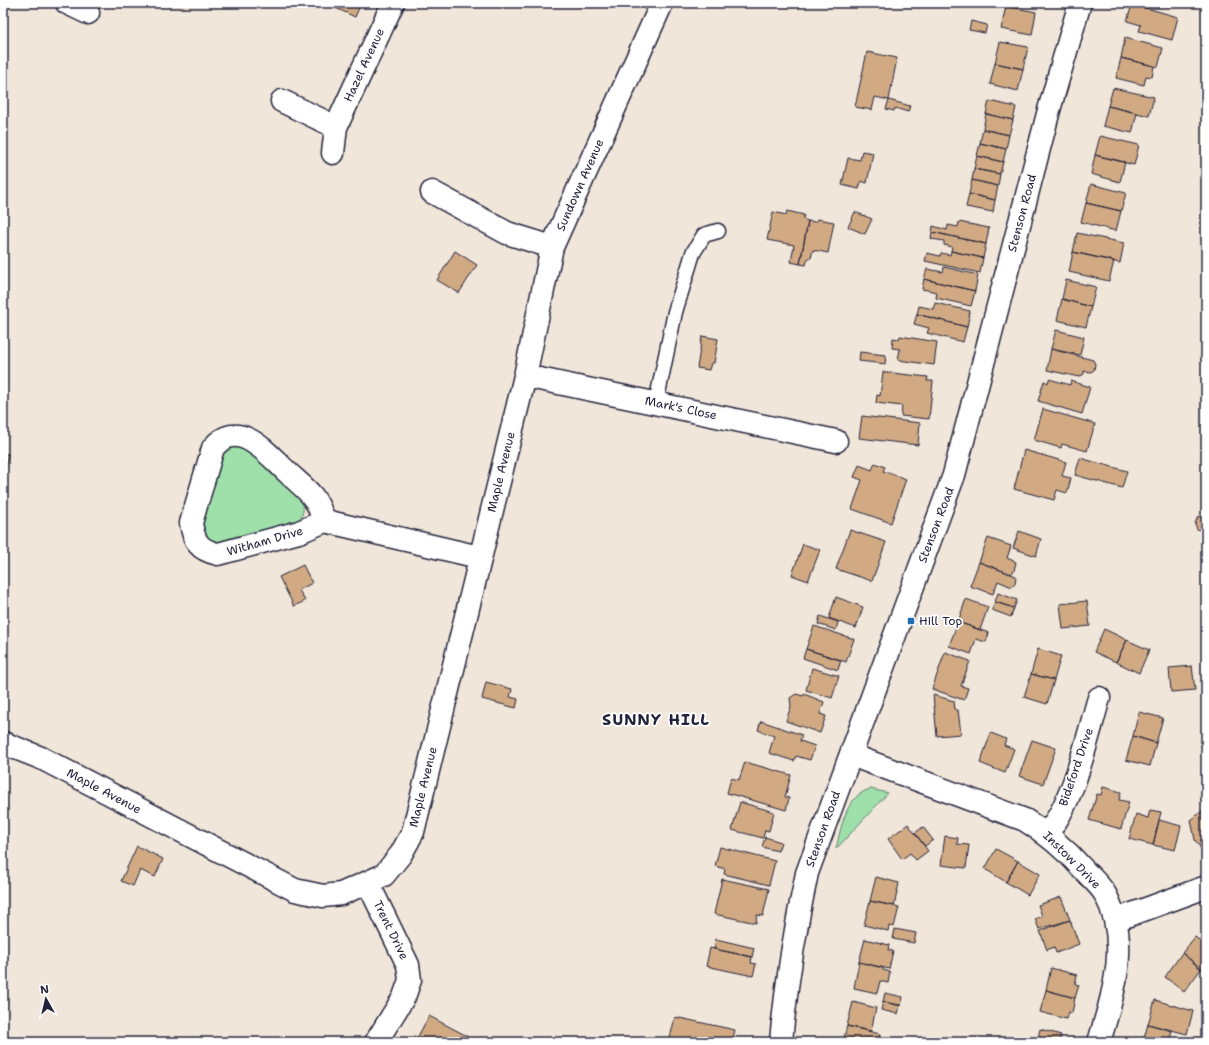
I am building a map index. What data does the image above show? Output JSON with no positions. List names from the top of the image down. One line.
{"streets":{"street":["Hazel Avenue","Sundown Avenue","Stenson Road","Mark's Close","Maple Avenue","Witham Drive","Bideford Drive","Instow Drive","Trent Drive"]},"crossings":[["Sundown Avenue","Mark's Close"],["Sundown Avenue","Maple Avenue"],["Stenson Road","Instow Drive"],["Mark's Close","Maple Avenue"],["Maple Avenue","Trent Drive"],["Bideford Drive","Instow Drive"]],"districts":["SUNNY HILL"],"places":{"transit":["Hill Top"]},"north":"top"}
